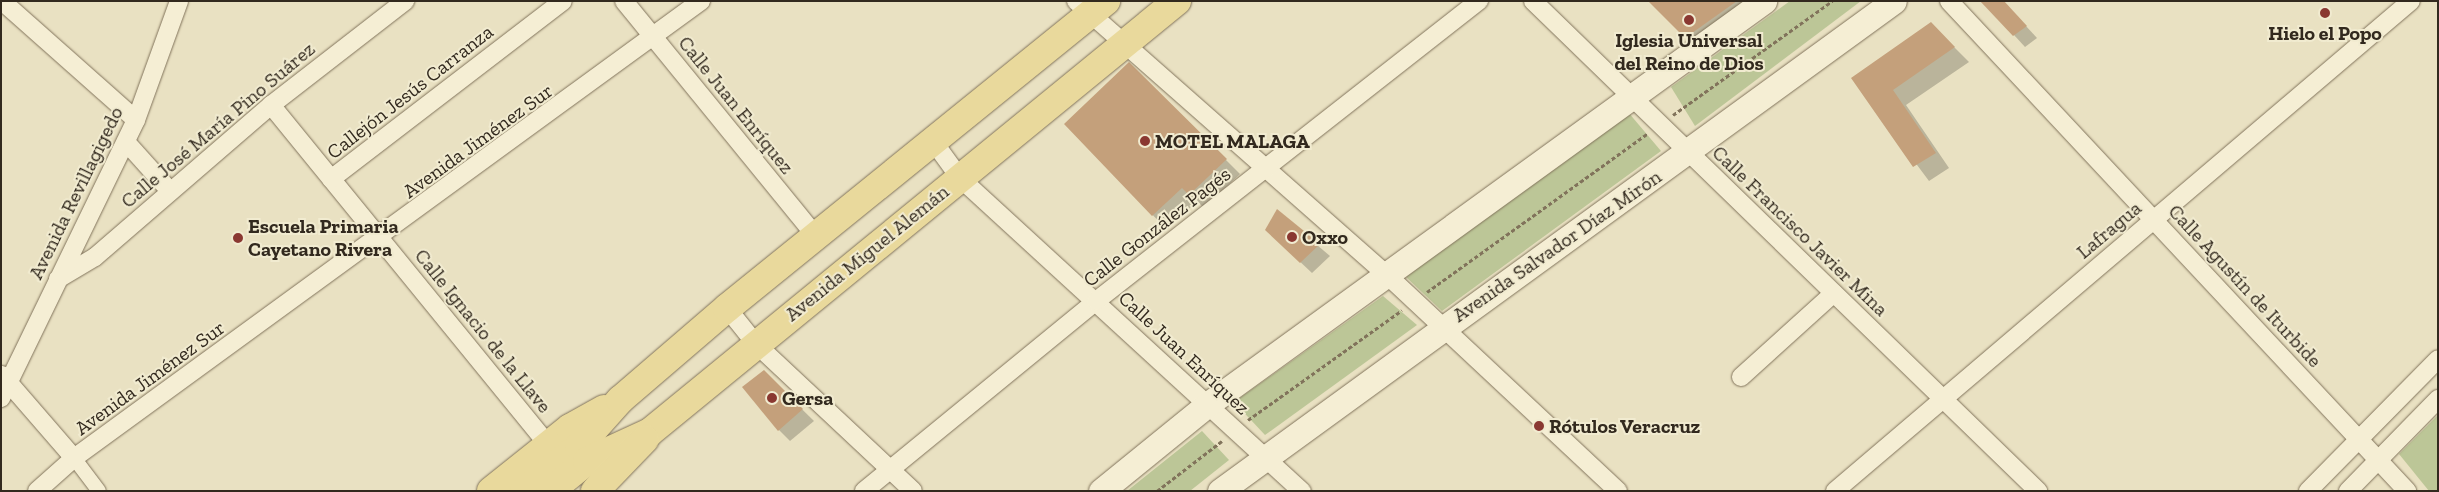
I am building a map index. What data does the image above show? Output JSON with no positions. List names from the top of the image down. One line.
{"streets":{"main road":["Avenida Salvador Díaz Mirón","Avenida Miguel Alemán"],"street":["Callejón Jesús Carranza","Calle Juan Enríquez","Calle José María Pino Suárez","Avenida Jiménez Sur","Avenida Revillagigedo","Calle González Pagés","Lafragua","Calle Francisco Javier Mina","Calle Agustín de Iturbide","Calle Ignacio de la Llave"]},"crossings":[["Callejón Jesús Carranza","Calle Ignacio de la Llave"],["Calle Juan Enríquez","Avenida Jiménez Sur"],["Calle Juan Enríquez","Calle González Pagés"],["Calle Juan Enríquez","Avenida Salvador Díaz Mirón"],["Calle Juan Enríquez","Avenida Miguel Alemán"],["Calle José María Pino Suárez","Avenida Revillagigedo"],["Calle José María Pino Suárez","Calle Ignacio de la Llave"],["Avenida Jiménez Sur","Calle Ignacio de la Llave"],["Lafragua","Calle Francisco Javier Mina"],["Lafragua","Calle Agustín de Iturbide"],["Calle Francisco Javier Mina","Avenida Salvador Díaz Mirón"]],"places":["Hielo el Popo","Iglesia Universal del Reino de Dios","MOTEL MALAGA","Oxxo","Escuela Primaria Cayetano Rivera","Gersa","Rótulos Veracruz"]}
